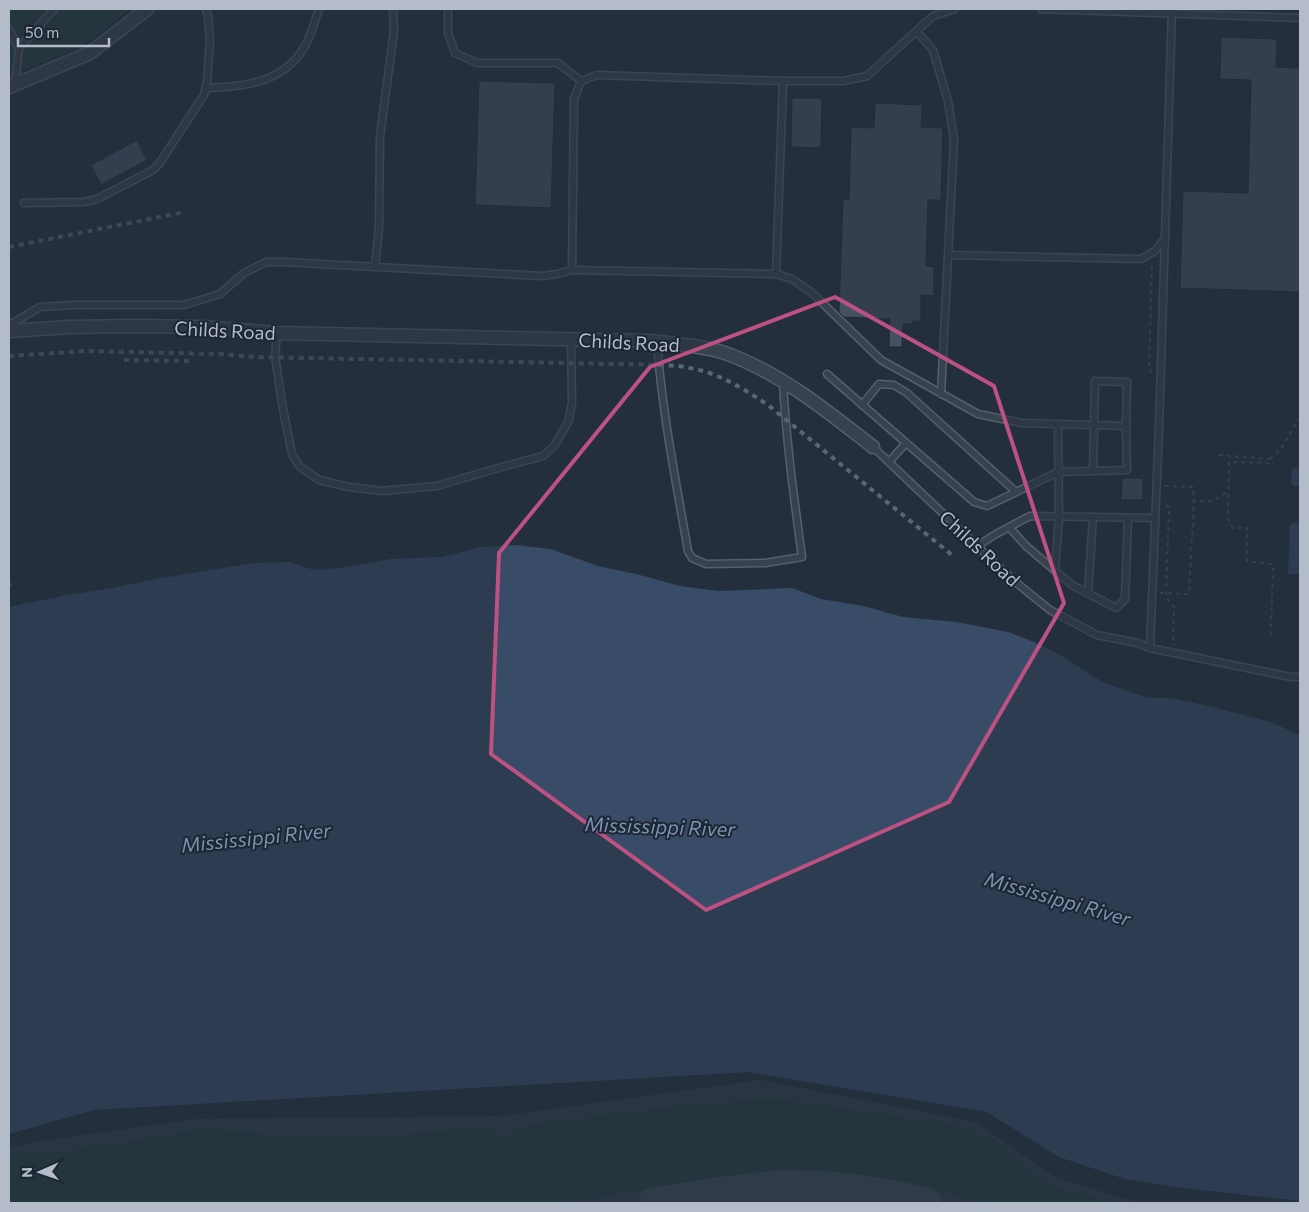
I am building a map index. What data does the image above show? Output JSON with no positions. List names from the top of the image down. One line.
{"streets":{"street":["Childs Road"]},"water":["Mississippi River"],"scale_bar":"50 m","north":"left"}
